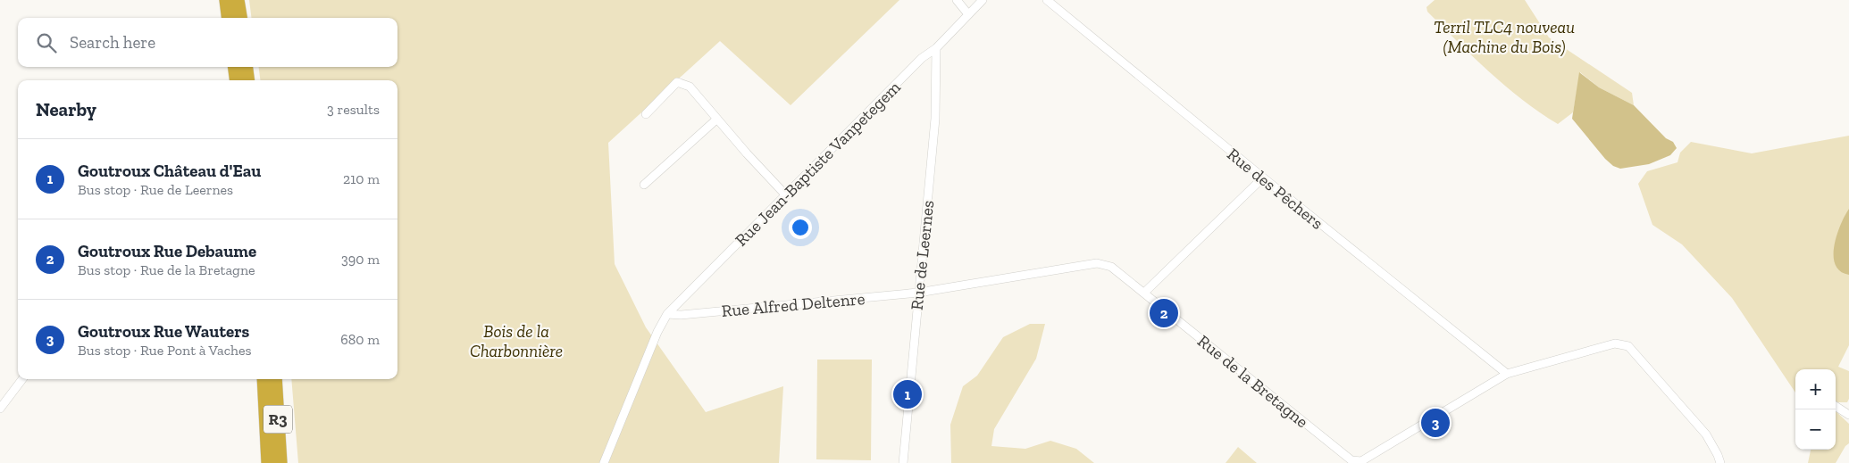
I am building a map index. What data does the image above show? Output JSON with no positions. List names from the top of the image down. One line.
{"streets":{"highway":["R3"],"street":["Rue Jean-Baptiste Vanpetegem","Rue des Pêchers","Rue de Leernes","Rue Alfred Deltenre","Rue de la Bretagne"]},"crossings":[["Rue Jean-Baptiste Vanpetegem","Rue de Leernes"],["Rue Jean-Baptiste Vanpetegem","Rue Alfred Deltenre"],["Rue des Pêchers","Rue de la Bretagne"],["Rue de Leernes","Rue Alfred Deltenre"],["Rue de Leernes","Rue de la Bretagne"],["Rue Alfred Deltenre","Rue de la Bretagne"]],"parks":["Terril TLC4 nouveau (Machine du Bois)","Bois de la Charbonnière"],"page":{"search":"Search here","heading":["Nearby","3 results"],"list":[{"mark":"1","name":"Goutroux Château d'Eau","note":"Bus stop · Rue de Leernes","value":"210 m"},{"mark":"2","name":"Goutroux Rue Debaume","note":"Bus stop · Rue de la Bretagne","value":"390 m"},{"mark":"3","name":"Goutroux Rue Wauters","note":"Bus stop · Rue Pont à Vaches","value":"680 m"}],"pins":["2","1","3"],"map_buttons":["+","−"]}}
